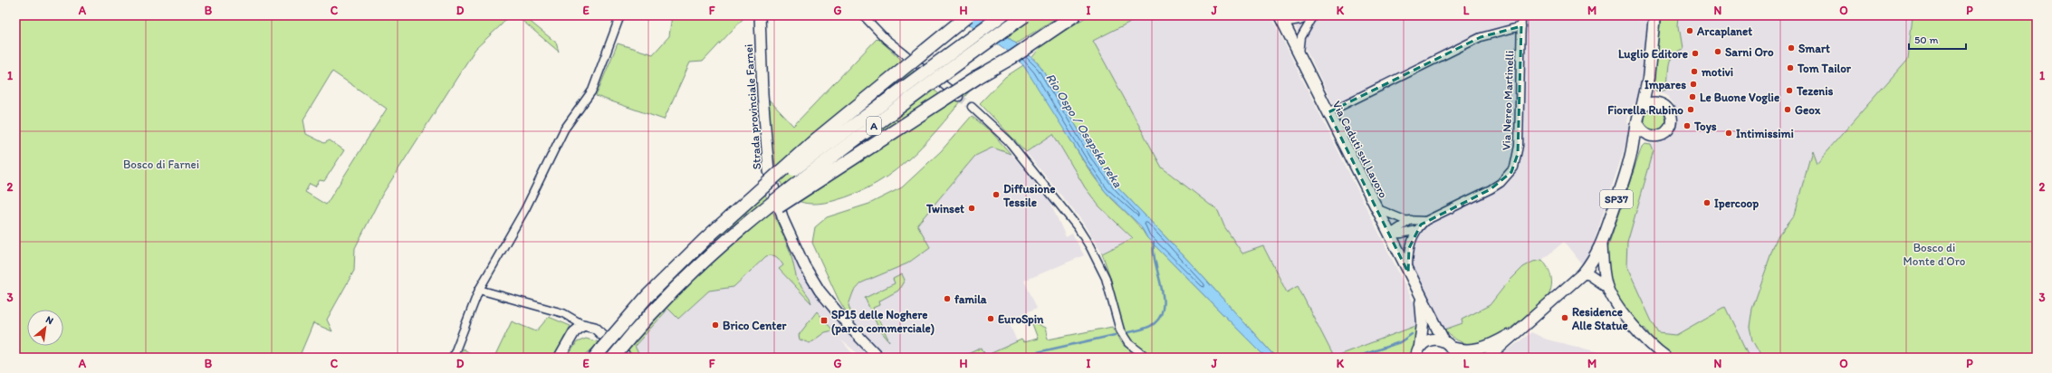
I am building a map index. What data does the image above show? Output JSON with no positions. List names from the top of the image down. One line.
{"streets":{"highway":["A"],"main road":["Strada provinciale Farnei","Via Caduti sul Lavoro","SP37"],"street":["Via Nereo Martinelli"]},"crossings":[["Via Nereo Martinelli","Via Caduti sul Lavoro"],["Via Caduti sul Lavoro","SP37"]],"water":["Rio Ospo / Osapska reka"],"parks":["Bosco di Farnei","Bosco di Monte d'Oro"],"places":{"other":["Arcaplanet","Smart","Sarni Oro","Luglio Editore","Tom Tailor","motivi","Impares","Tezenis","Le Buone Voglie","Fiorella Rubino","Geox","Toys","Intimissimi","Diffusione Tessile","Ipercoop","Twinset","famila","Residence Alle Statue","EuroSpin","Brico Center"],"transit":["SP15 delle Noghere (parco commerciale)"]},"scale_bar":"50 m","north":"top right","grid":{"columns":["A","B","C","D","E","F","G","H","I","J","K","L","M","N","O","P"],"rows":["1","2","3"]}}
